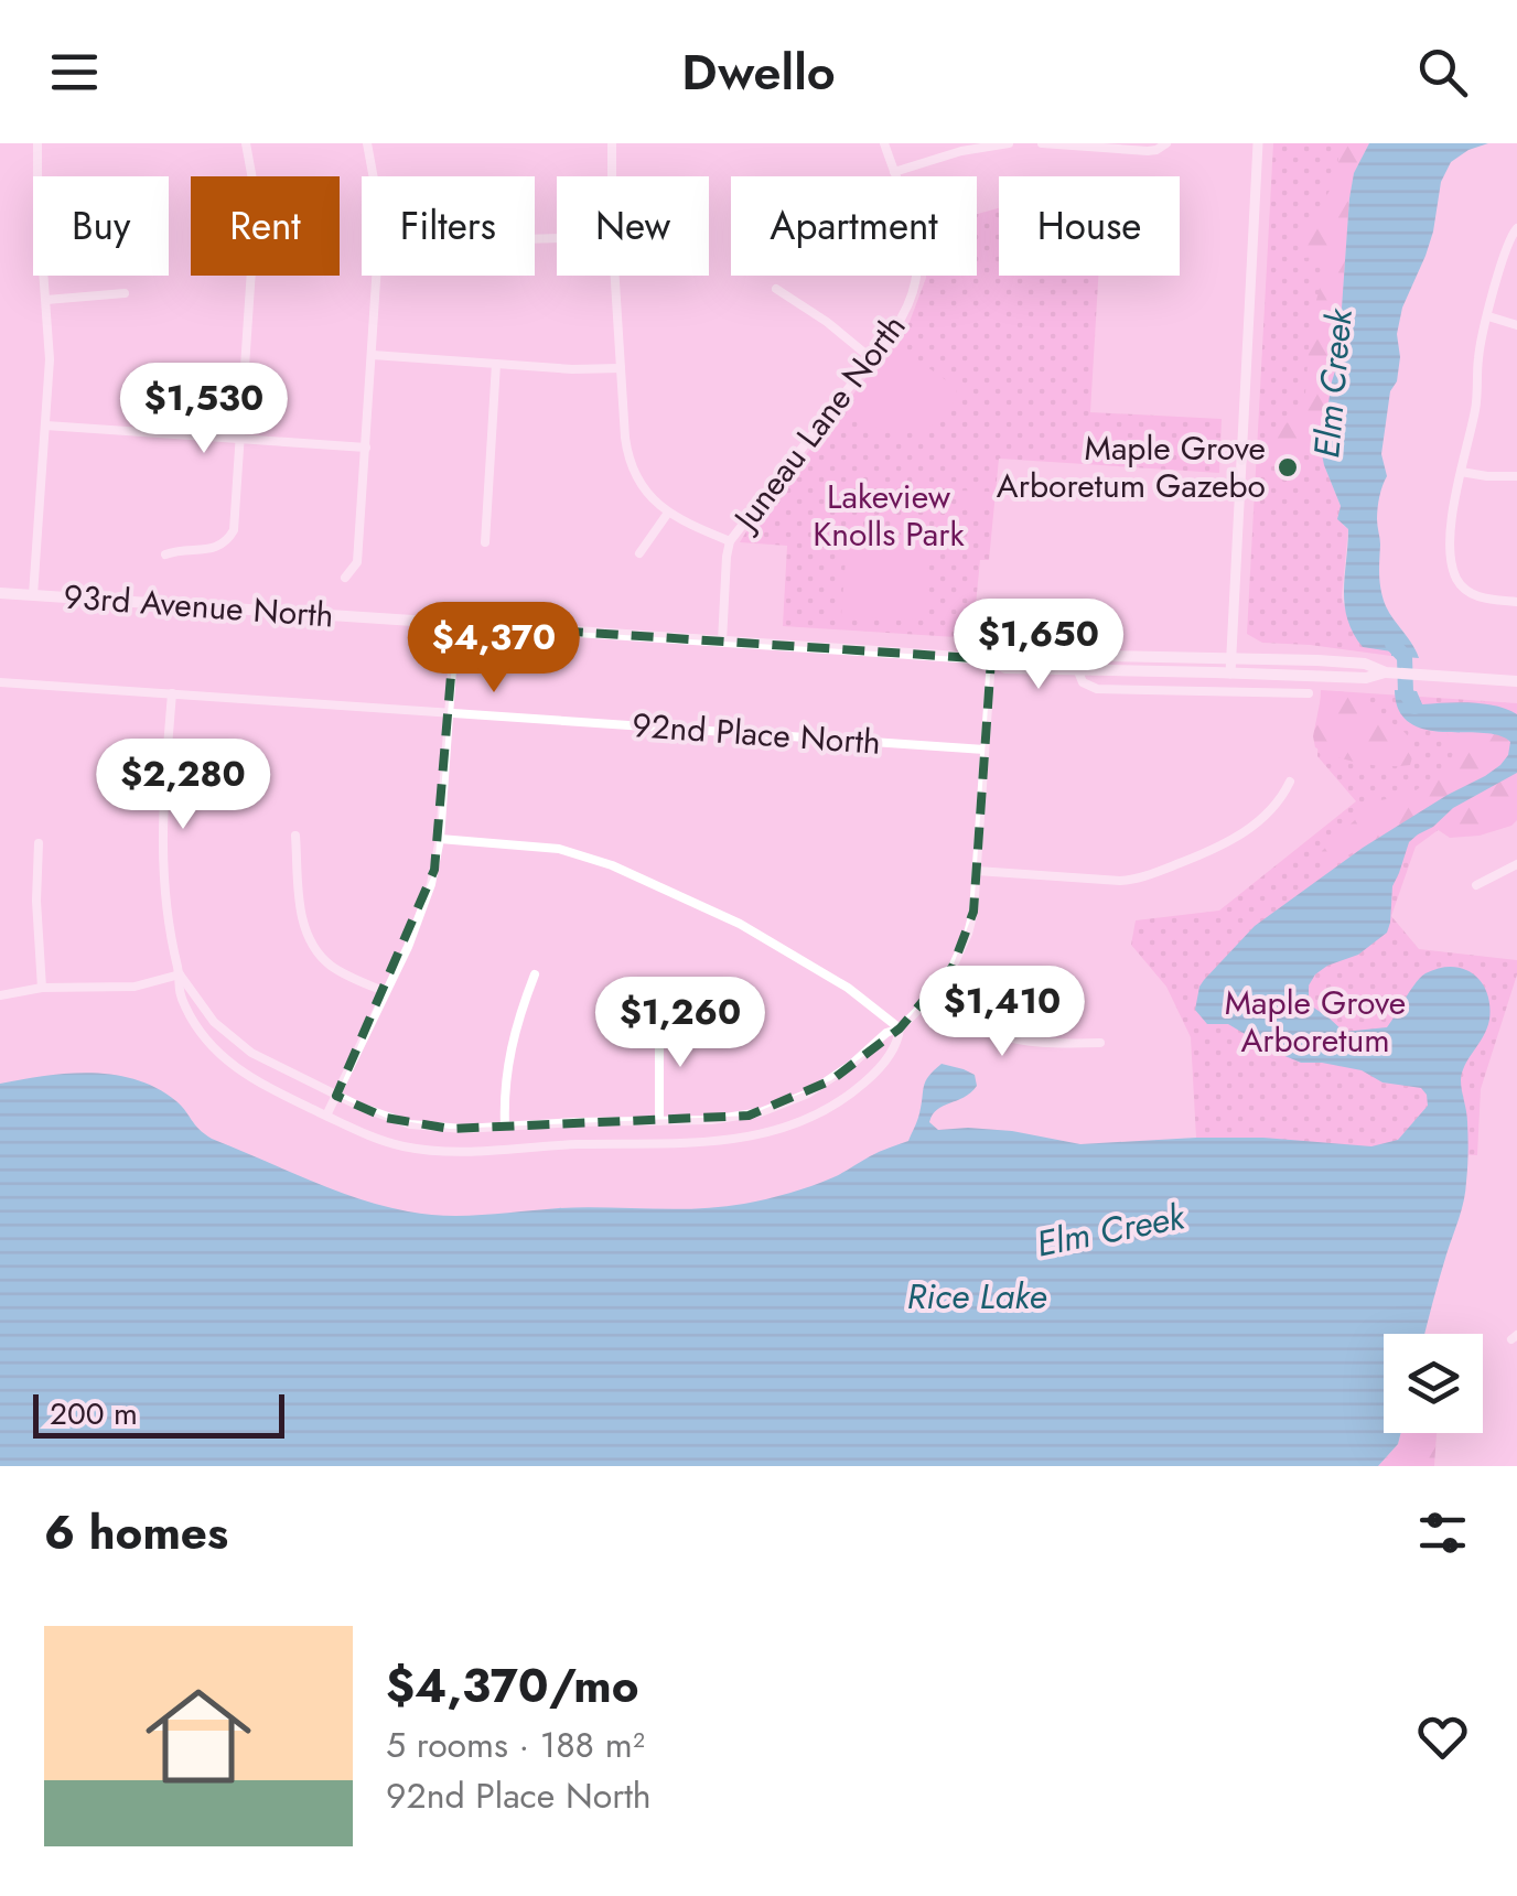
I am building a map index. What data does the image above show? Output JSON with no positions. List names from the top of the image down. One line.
{"streets":{"main road":["93rd Avenue North"],"street":["Juneau Lane North","92nd Place North"]},"crossings":[["Juneau Lane North","93rd Avenue North"]],"water":["Elm Creek","Rice Lake"],"parks":["Lakeview Knolls Park","Maple Grove Arboretum"],"places":["Maple Grove Arboretum Gazebo"],"scale_bar":"200 m","page":{"header":"Dwello","chip":["Buy","Rent","Filters","New","Apartment","House"],"price":["$1,530","$1,650","$4,370","$2,280","$1,410","$1,260"],"scale":"200 m","heading":"6 homes","list":[{"name":"$4,370/mo","note":"5 rooms · 188 m² · 92nd Place North"}]}}
